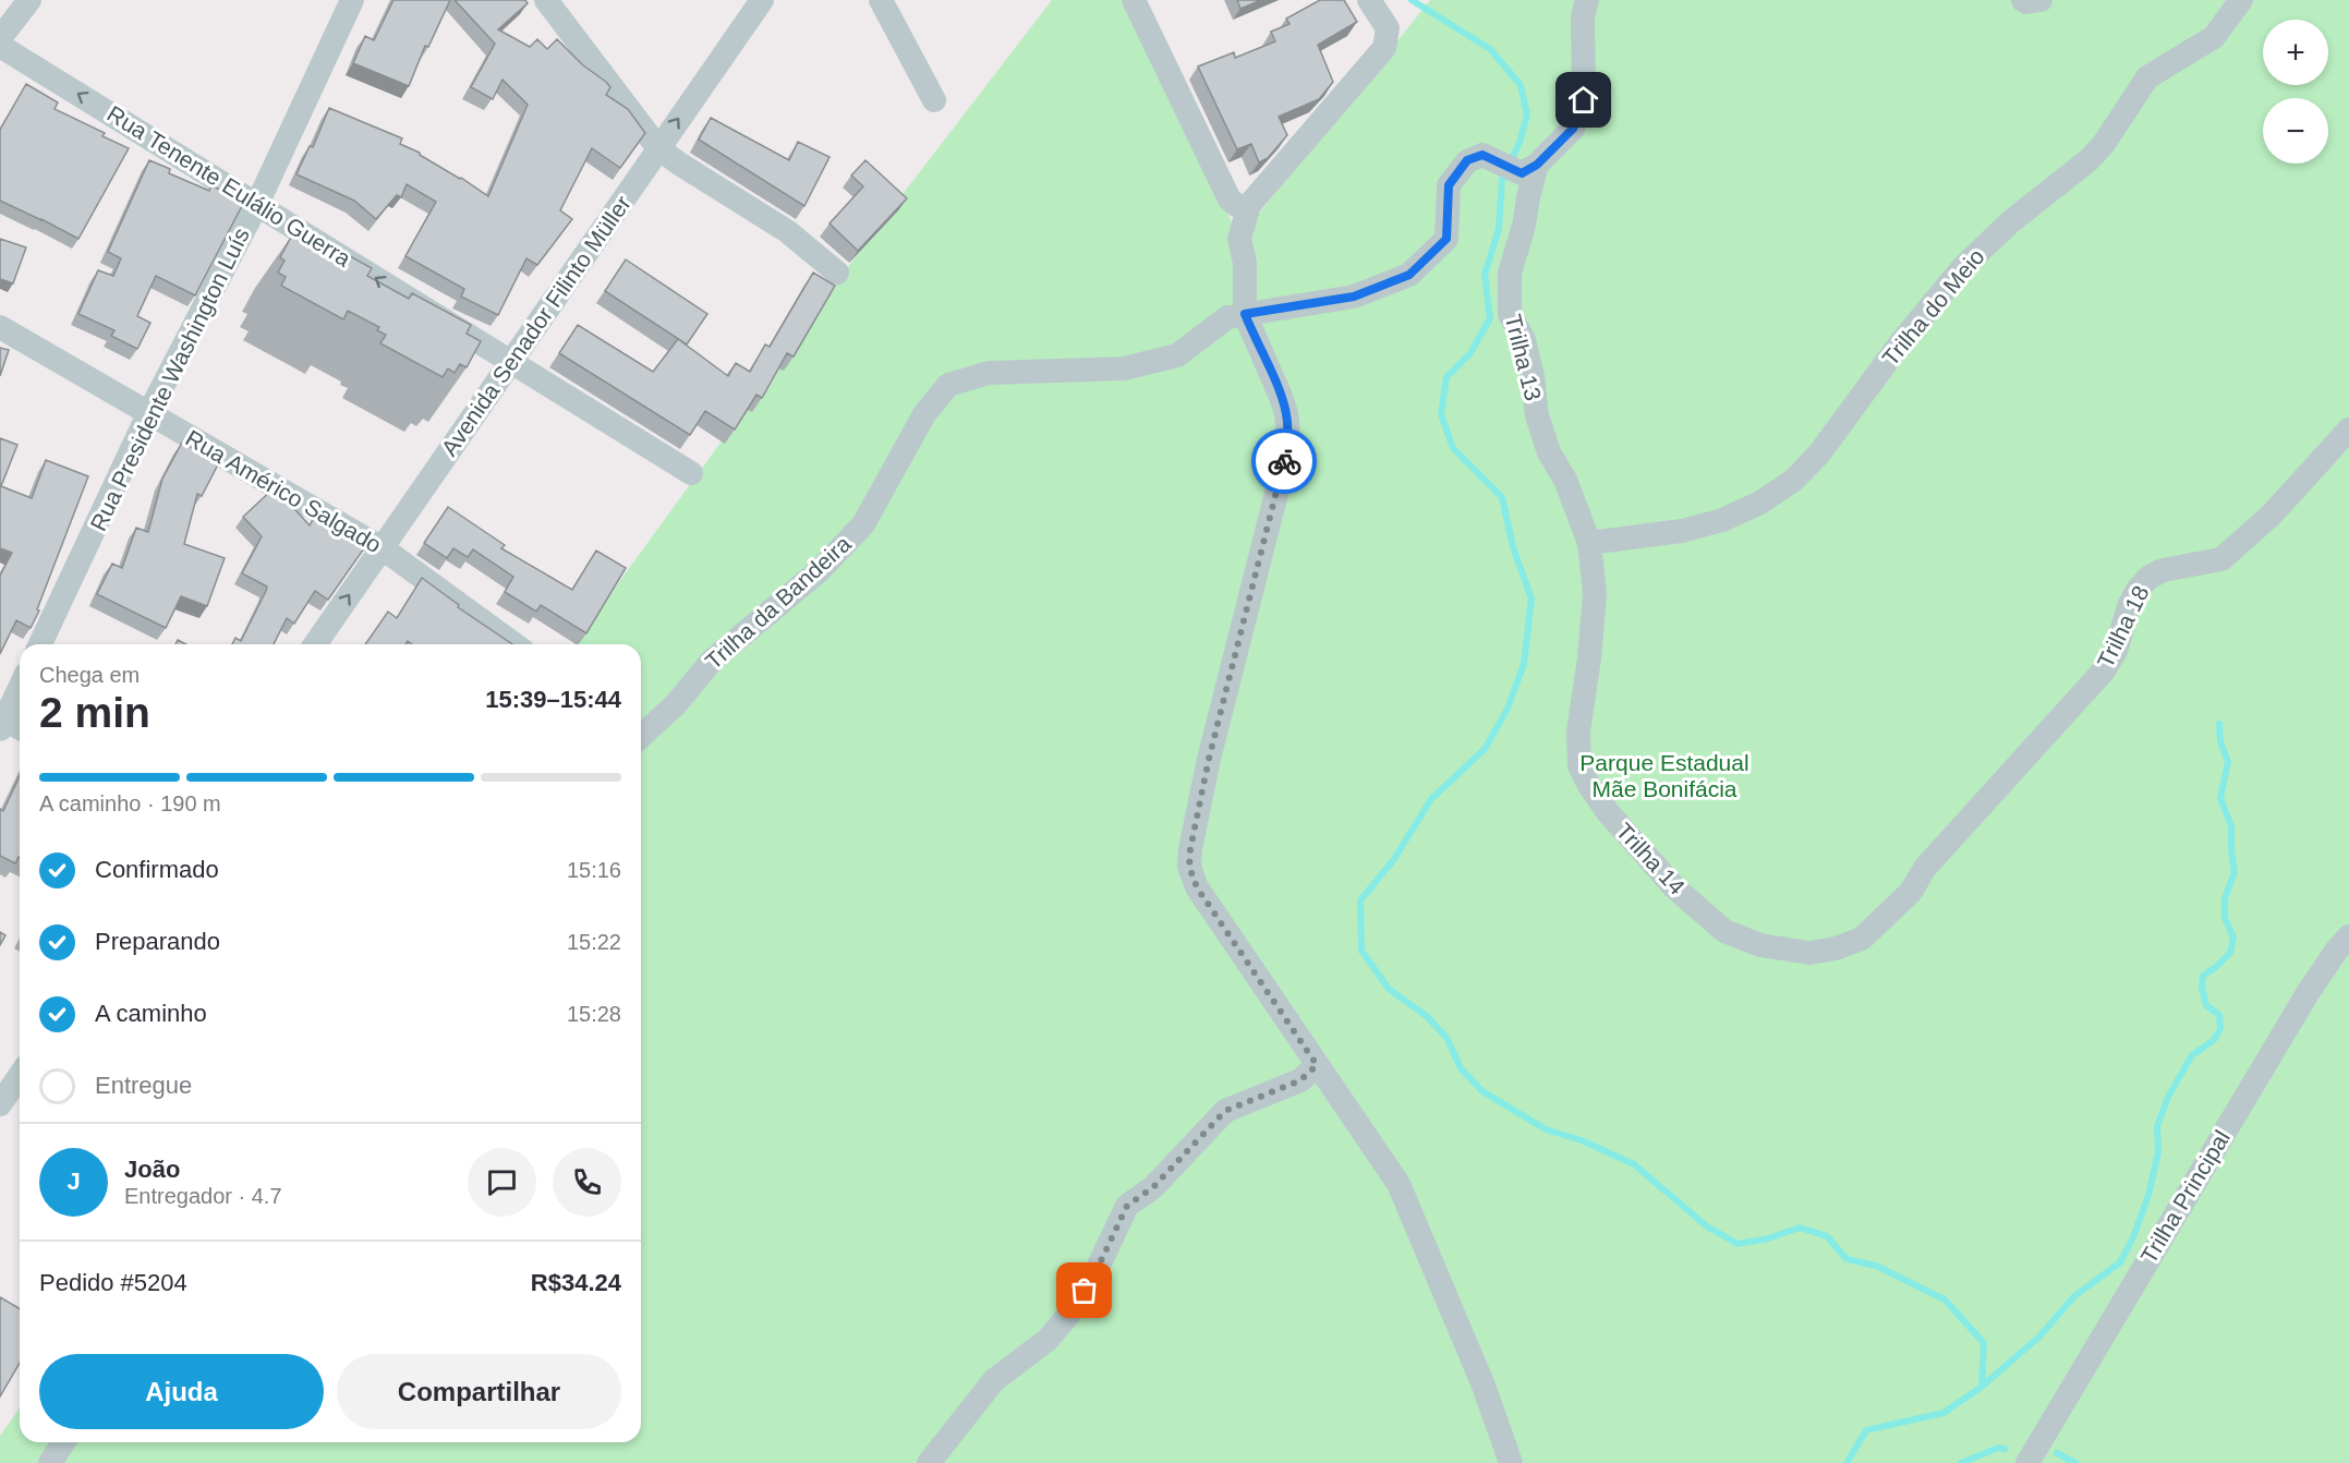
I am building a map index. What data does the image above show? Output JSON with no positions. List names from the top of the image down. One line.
{"streets":{"street":["Rua Tenente Eulálio Guerra","Trilha do Meio","Avenida Senador Filinto Müller","Trilha 13","Rua Presidente Washington Luís","Rua Américo Salgado","Trilha da Bandeira","Trilha 18","Trilha 14","Trilha Principal"]},"crossings":[["Rua Tenente Eulálio Guerra","Avenida Senador Filinto Müller"],["Rua Tenente Eulálio Guerra","Rua Presidente Washington Luís"],["Trilha do Meio","Trilha 13"],["Trilha do Meio","Trilha 14"],["Avenida Senador Filinto Müller","Rua Américo Salgado"],["Trilha 13","Trilha da Bandeira"],["Trilha 13","Trilha 14"],["Rua Presidente Washington Luís","Rua Américo Salgado"],["Trilha 18","Trilha 14"]],"one_way":["Rua Tenente Eulálio Guerra","Avenida Senador Filinto Müller"],"parks":["Parque Estadual Mãe Bonifácia"],"page":{"map_buttons":["+","−"],"heading":["2 min","Chega em","15:39–15:44"],"panel":["João","Entregador · 4.7","Pedido #5204","R$34.24"],"bar":"A caminho · 190 m","list":[["Confirmado","15:16"],["Preparando","15:22"],["A caminho","15:28"],"Entregue"],"round":"J","buttons":["Ajuda","Compartilhar"]}}
